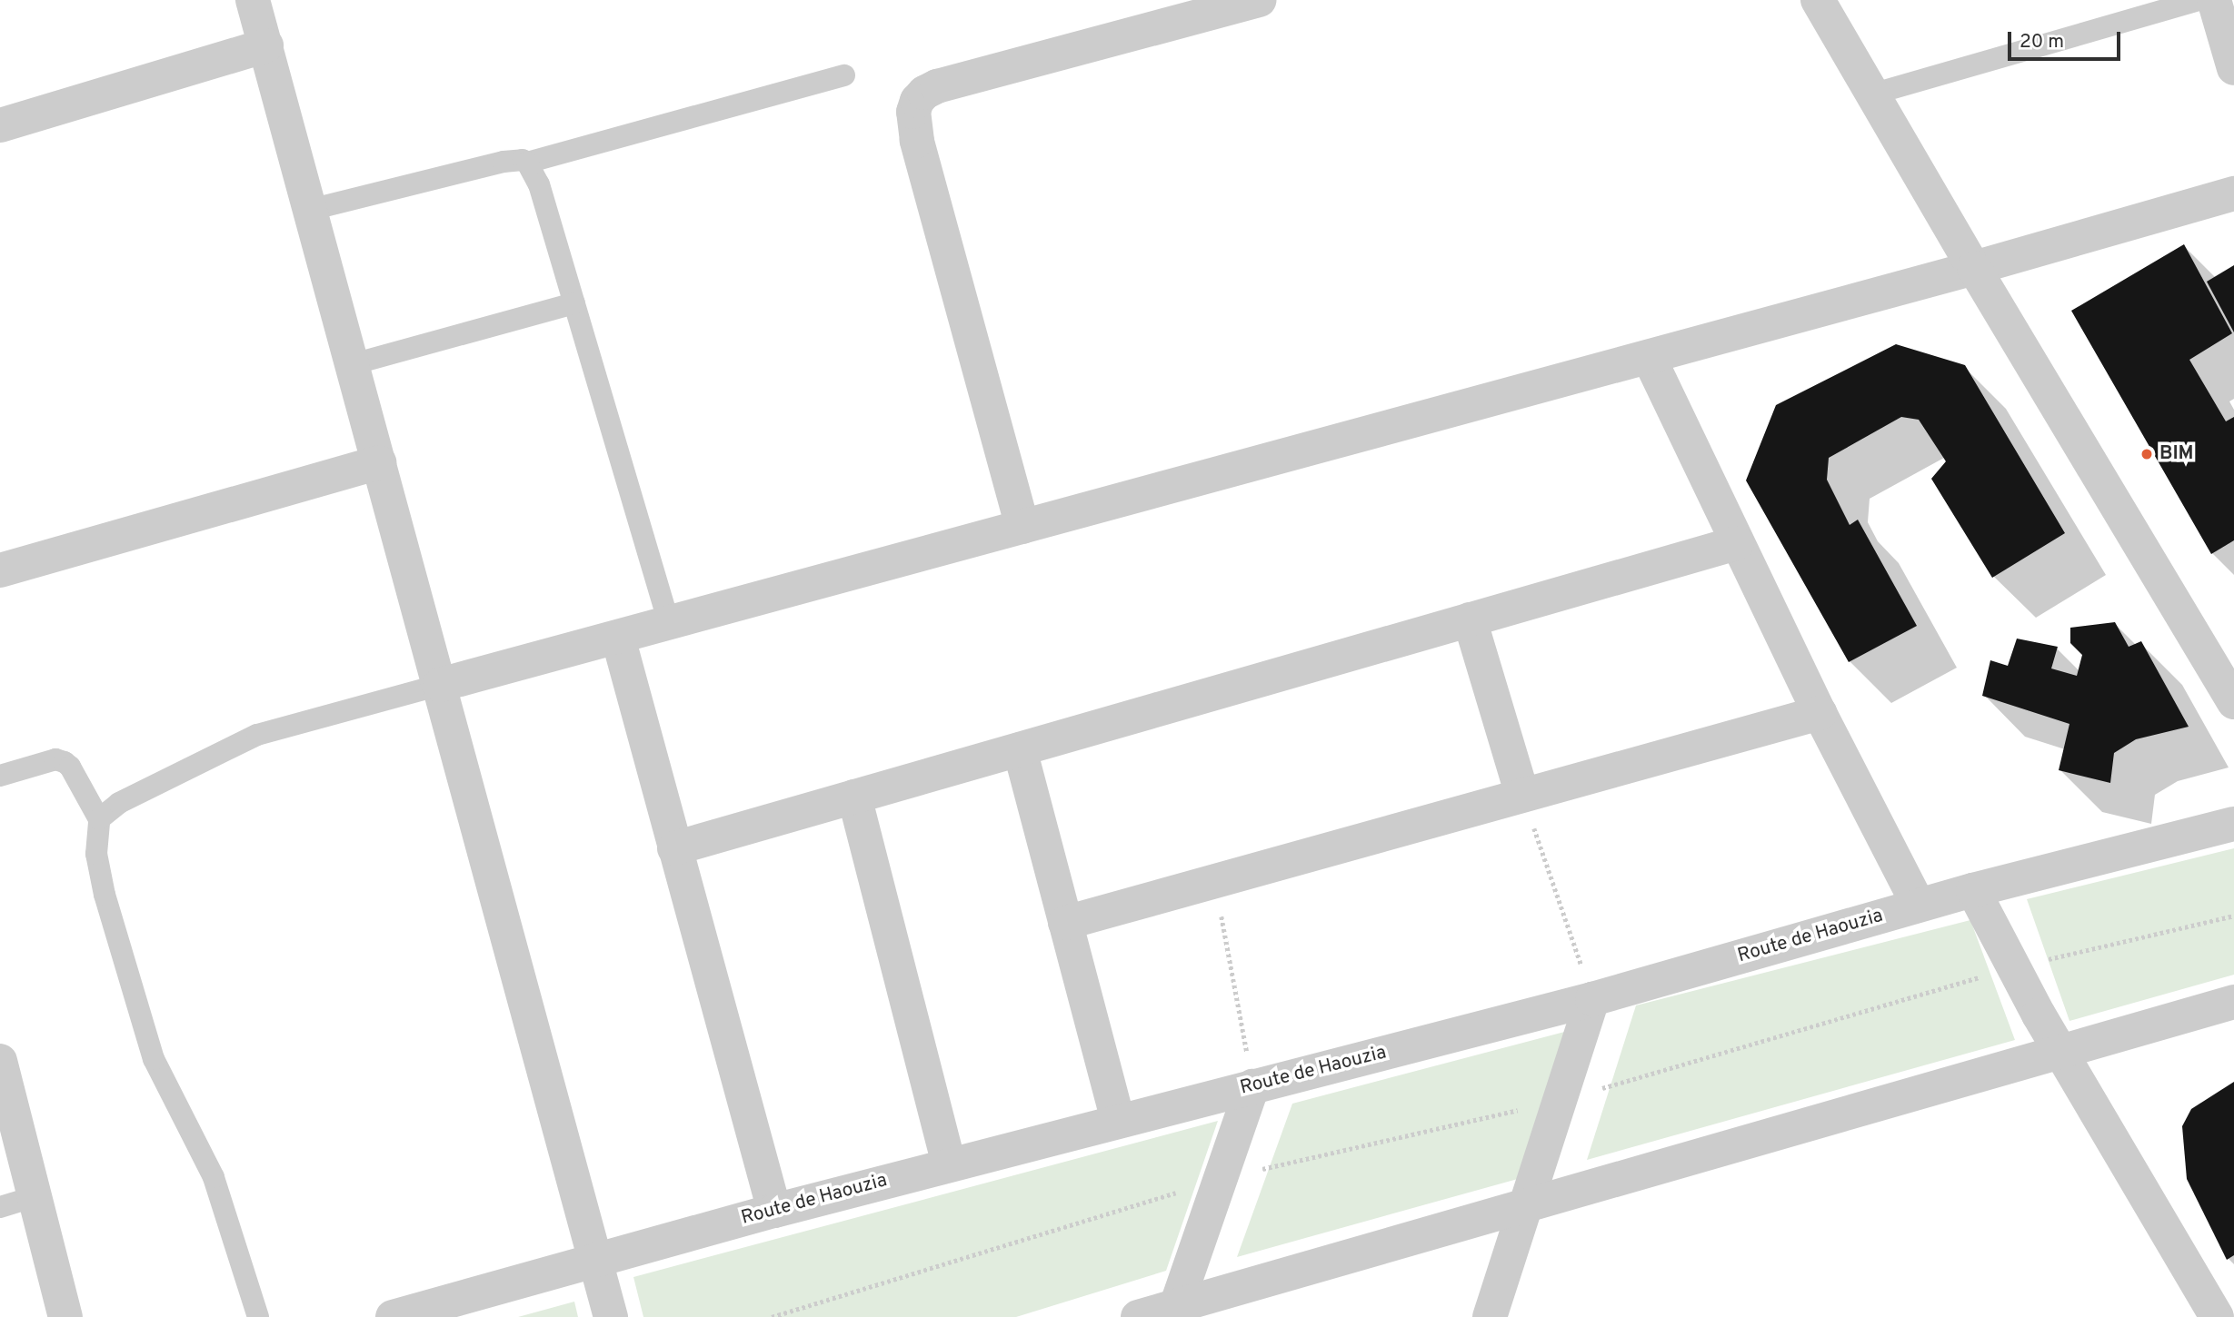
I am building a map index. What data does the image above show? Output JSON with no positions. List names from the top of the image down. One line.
{"streets":{"street":["Route de Haouzia"]},"places":["BIM"],"scale_bar":"20 m"}
